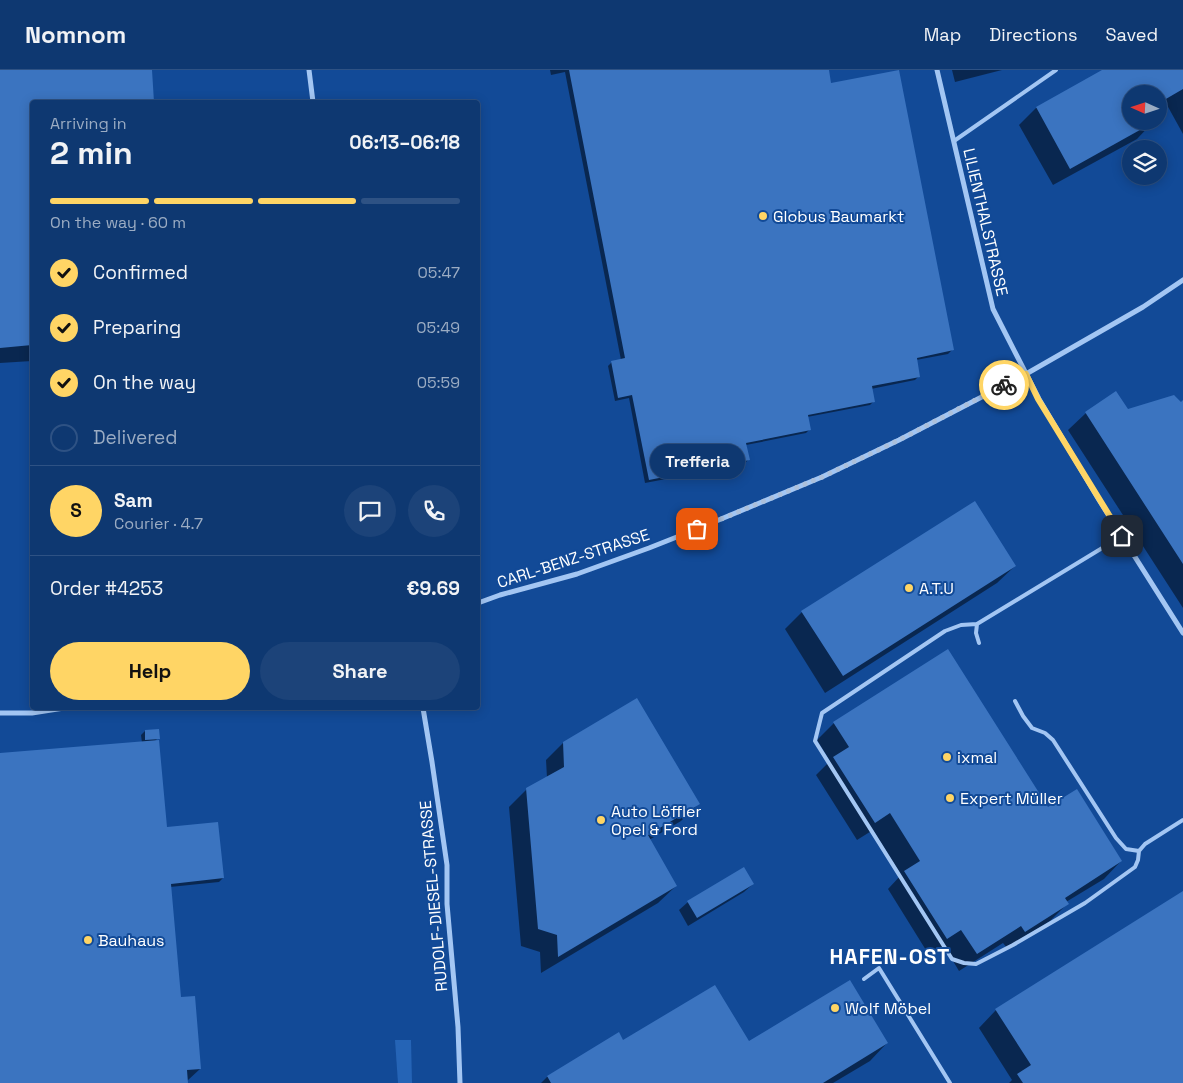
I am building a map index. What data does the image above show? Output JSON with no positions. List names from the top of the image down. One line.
{"streets":{"street":["LILIENTHALSTRASSE","CARL-BENZ-STRASSE","RUDOLF-DIESEL-STRASSE"]},"crossings":[["LILIENTHALSTRASSE","CARL-BENZ-STRASSE"]],"districts":["HAFEN-OST"],"places":["Globus Baumarkt","Trefferia","A.T.U","ixmal","Expert Müller","Auto Löffler Opel & Ford","Bauhaus","Wolf Möbel"],"north":"left","page":{"header":"Nomnom","nav":["Map","Directions","Saved"],"heading":["2 min","Arriving in","06:13–06:18"],"panel":["Sam","Courier · 4.7","Order #4253","€9.69"],"bar":"On the way · 60 m","list":[["Confirmed","05:47"],["Preparing","05:49"],["On the way","05:59"],"Delivered"],"bubble":"Trefferia","round":"S","buttons":["Help","Share"]}}
